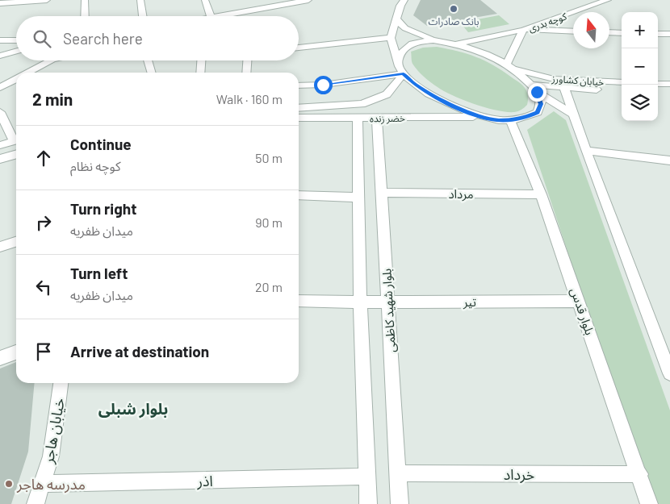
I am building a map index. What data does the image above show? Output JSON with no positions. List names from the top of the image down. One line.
{"streets":{"street":["کوچه بدری","خیابان کشاورز","خضر زنده","مرداد","تیر","بلوار شهید کاظمی","بلوار قدس","خیابان هاجر","خرداد","اذر"]},"crossings":[["کوچه بدری","خیابان کشاورز"],["خضر زنده","بلوار شهید کاظمی"],["مرداد","بلوار شهید کاظمی"],["مرداد","بلوار قدس"],["تیر","بلوار شهید کاظمی"],["تیر","بلوار قدس"],["بلوار شهید کاظمی","خرداد"],["بلوار قدس","خرداد"],["خیابان هاجر","اذر"]],"districts":["بلوار شبلی"],"places":["بانک صادرات","مدرسه هاجر"],"north":"top","page":{"map_buttons":["+","−"],"search":"Search here","heading":["2 min","Walk · 160 m"],"list":[["Continue","کوچه نظام","50 m"],["Turn right","میدان ظفریه","90 m"],["Turn left","میدان ظفریه","20 m"],"Arrive at destination"]}}
